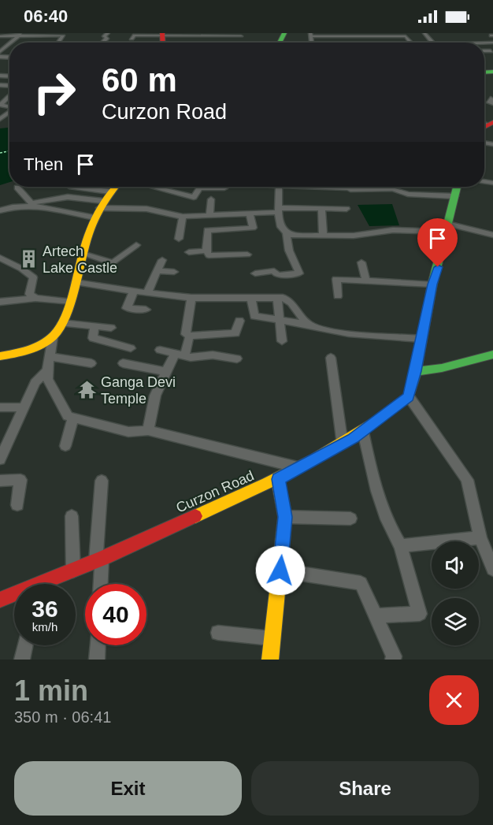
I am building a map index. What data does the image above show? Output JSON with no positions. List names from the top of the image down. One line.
{"streets":{"main road":["Curzon Road"]},"places":{"building":["Artech Lake Castle"],"temple":["Ganga Devi Temple"]},"page":{"status":"06:40","turn":["60 m","Curzon Road"],"then":"Then","speed":"36 km/h","limit":"40","heading":["1 min","350 m · 06:41"],"buttons":["Exit","Share"]}}
